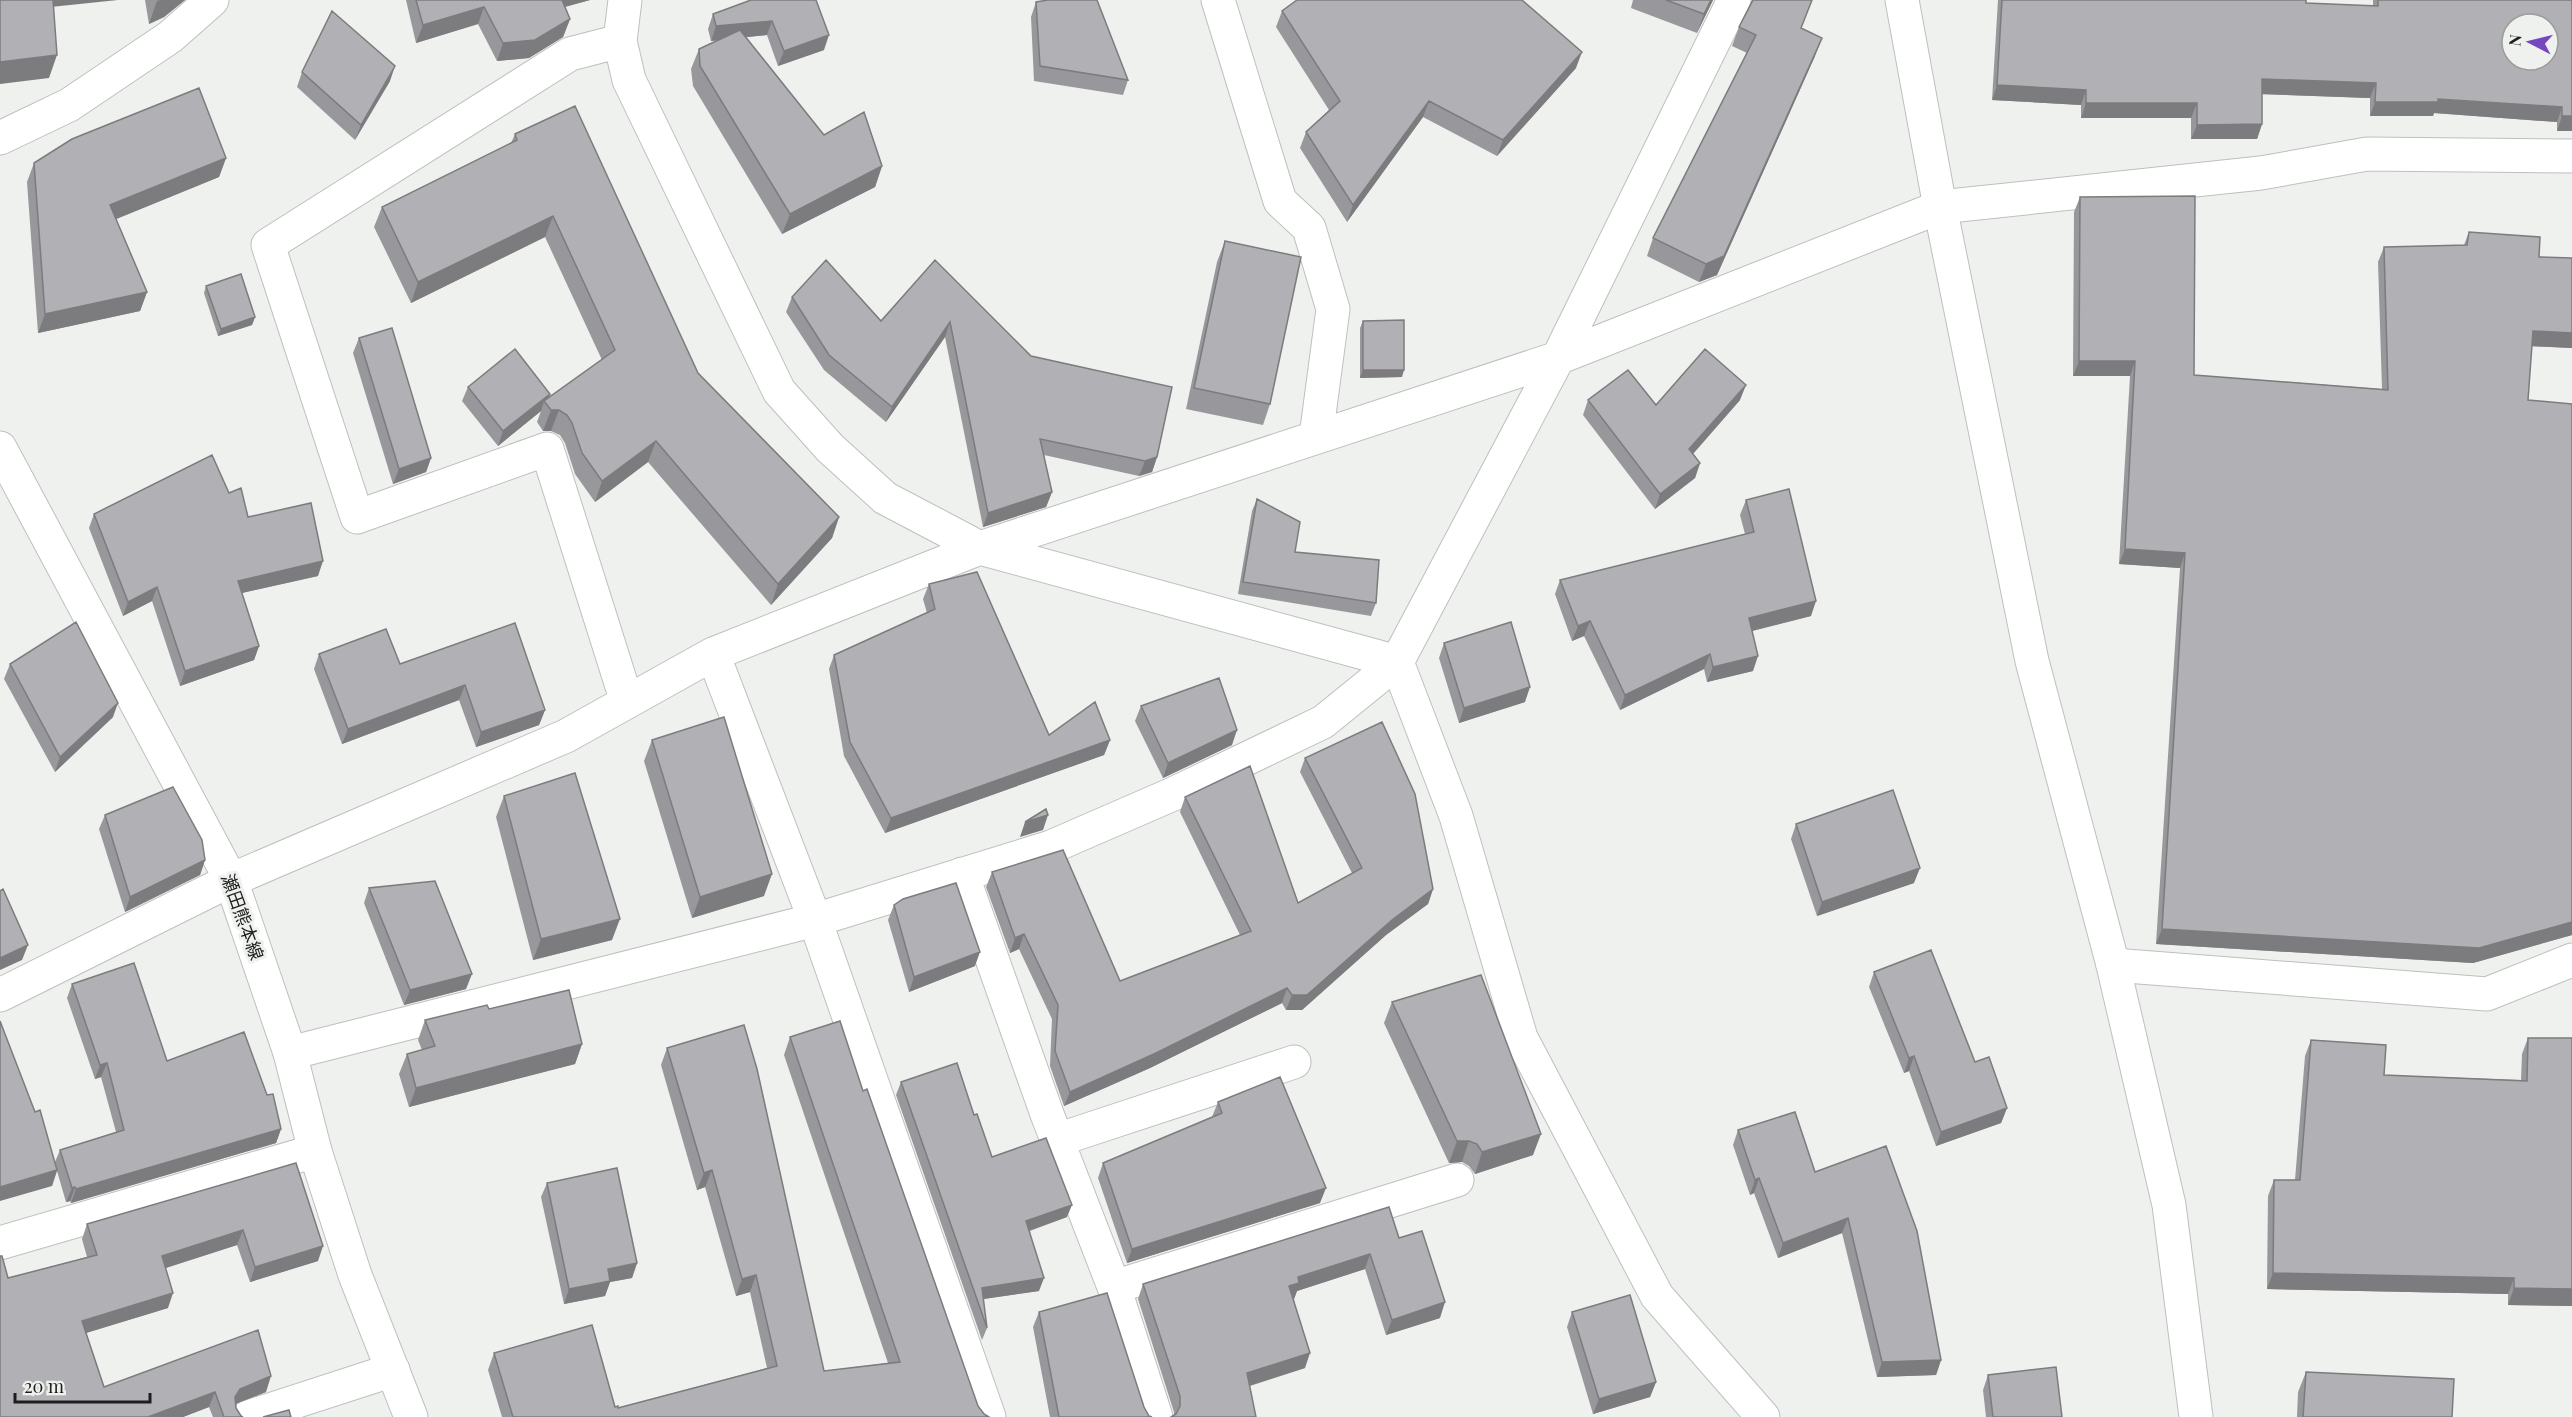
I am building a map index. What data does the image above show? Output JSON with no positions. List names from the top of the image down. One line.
{"streets":{"street":["瀬田熊本線"]},"scale_bar":"20 m","north":"left"}
